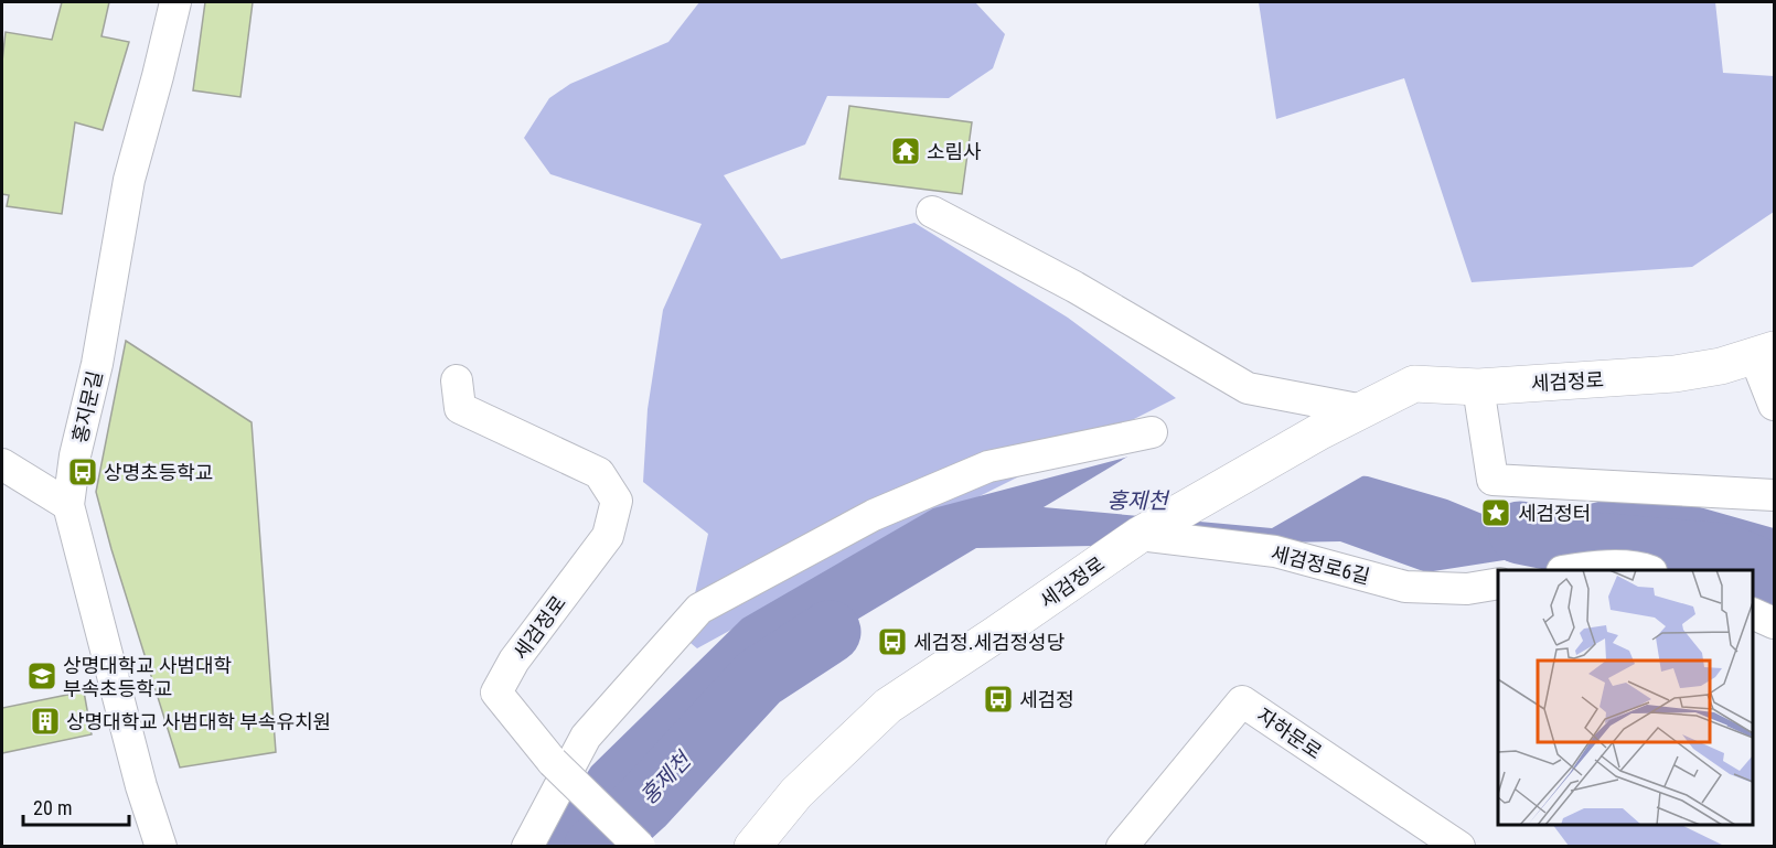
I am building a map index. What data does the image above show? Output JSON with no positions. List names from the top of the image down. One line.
{"streets":{"main road":["세검정로"],"street":["홍지문길","세검정로6길","자하문로"]},"crossings":[["세검정로","세검정로6길"]],"water":["홍제천"],"places":{"temple":["소림사"],"bus stop":["상명초등학교","세검정.세검정성당","세검정"],"place":["세검정터"],"school or university":["상명대학교 사범대학 부속초등학교"],"building":["상명대학교 사범대학 부속유치원"]},"scale_bar":"20 m"}
